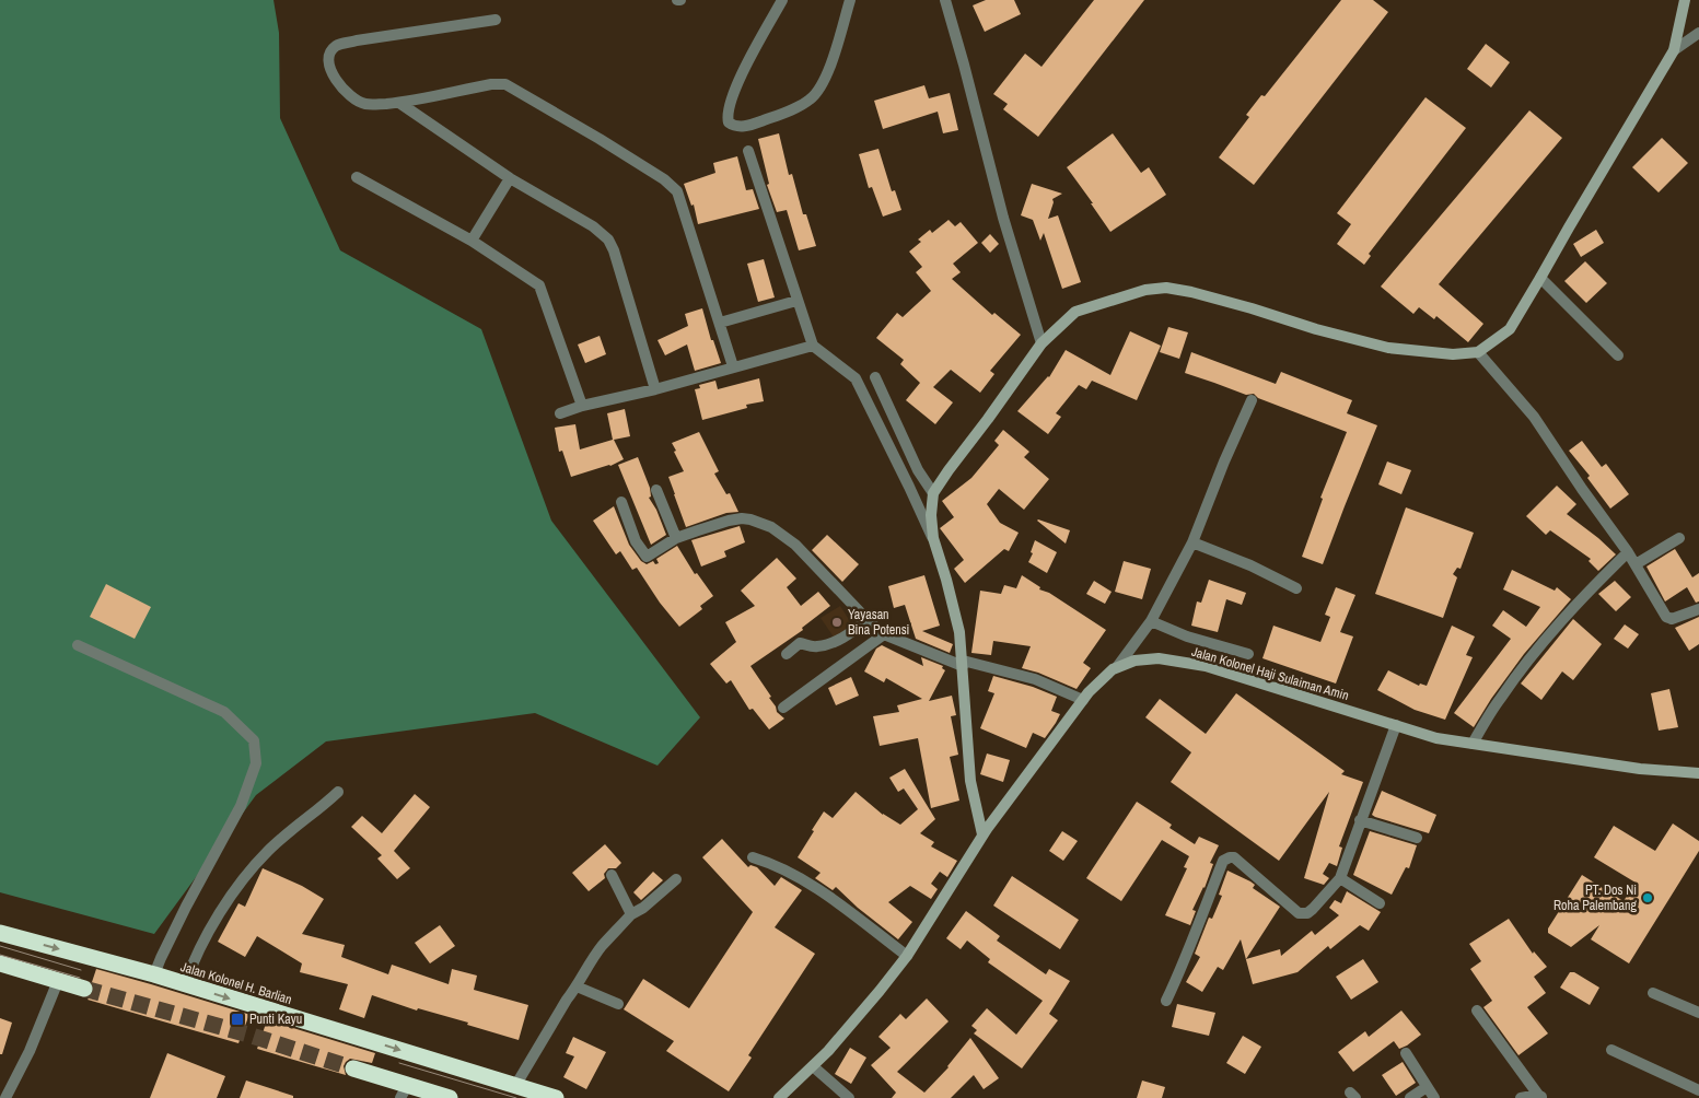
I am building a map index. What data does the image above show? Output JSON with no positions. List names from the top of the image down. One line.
{"streets":{"highway":["Jalan Kolonel H. Barlian"],"street":["Jalan Kolonel Haji Sulaiman Amin"]},"places":{"other":["Yayasan Bina Potensi","PT. Dos Ni Roha Palembang"],"transit":["Punti Kayu"]}}
